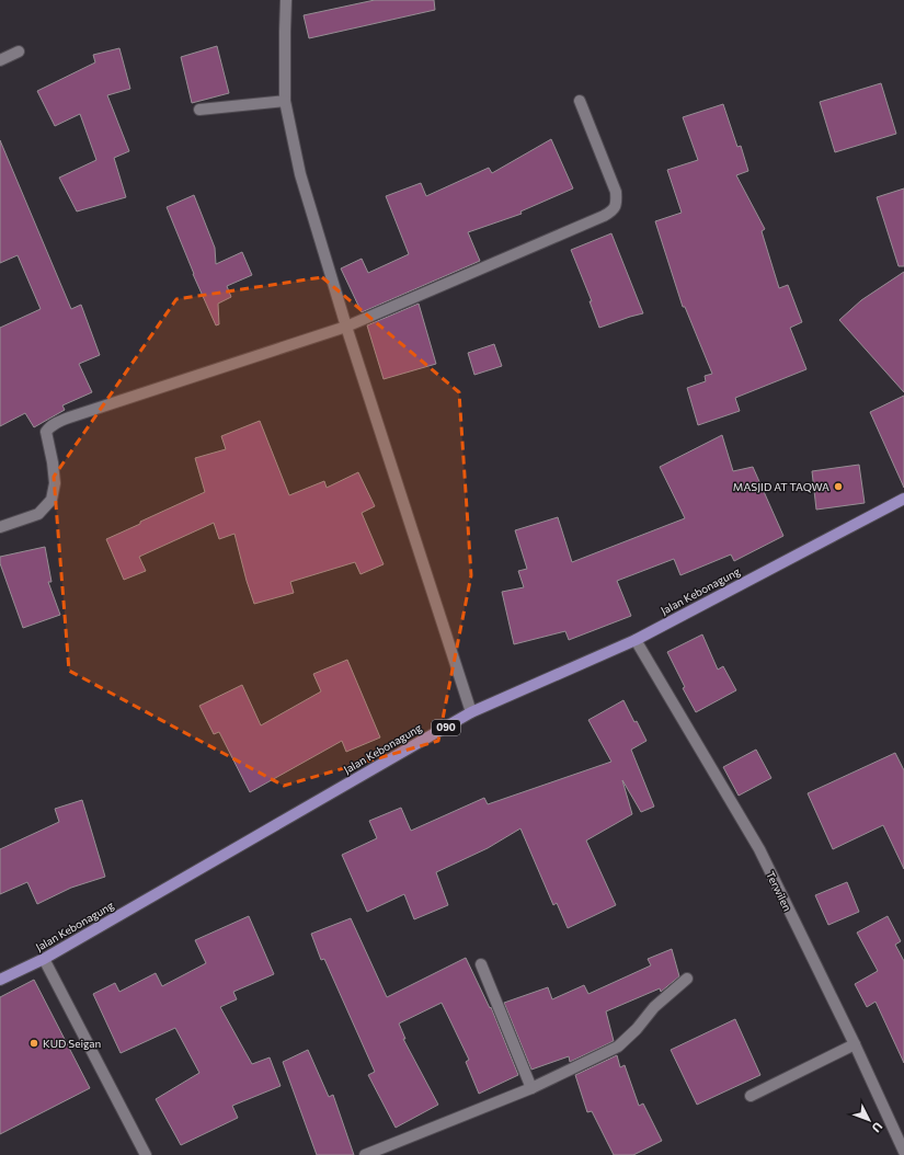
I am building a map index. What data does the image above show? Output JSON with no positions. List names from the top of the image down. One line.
{"streets":{"main road":["Jalan Kebonagung","090"],"street":["Terwilen"]},"crossings":[["Jalan Kebonagung","Terwilen"]],"places":["MASJID AT TAQWA","KUD Seigan"],"north":"bottom right"}
